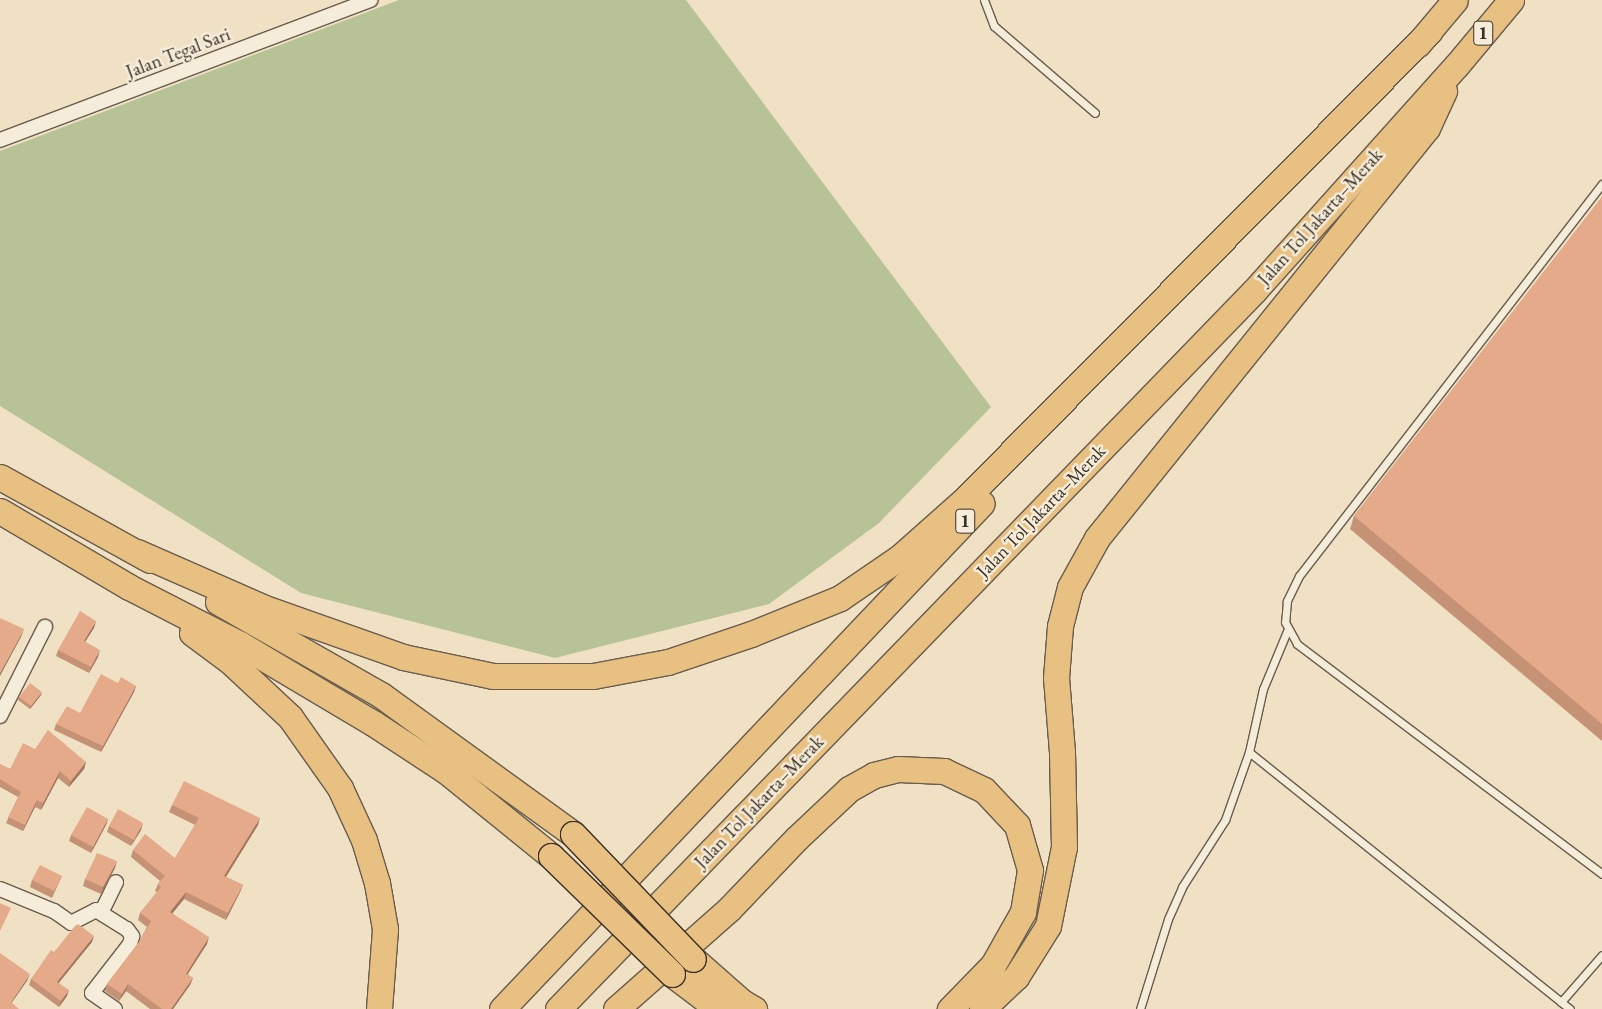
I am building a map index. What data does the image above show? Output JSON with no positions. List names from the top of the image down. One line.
{"streets":{"highway":["1","Jalan Tol Jakarta–Merak"],"street":["Jalan Tegal Sari"]}}
